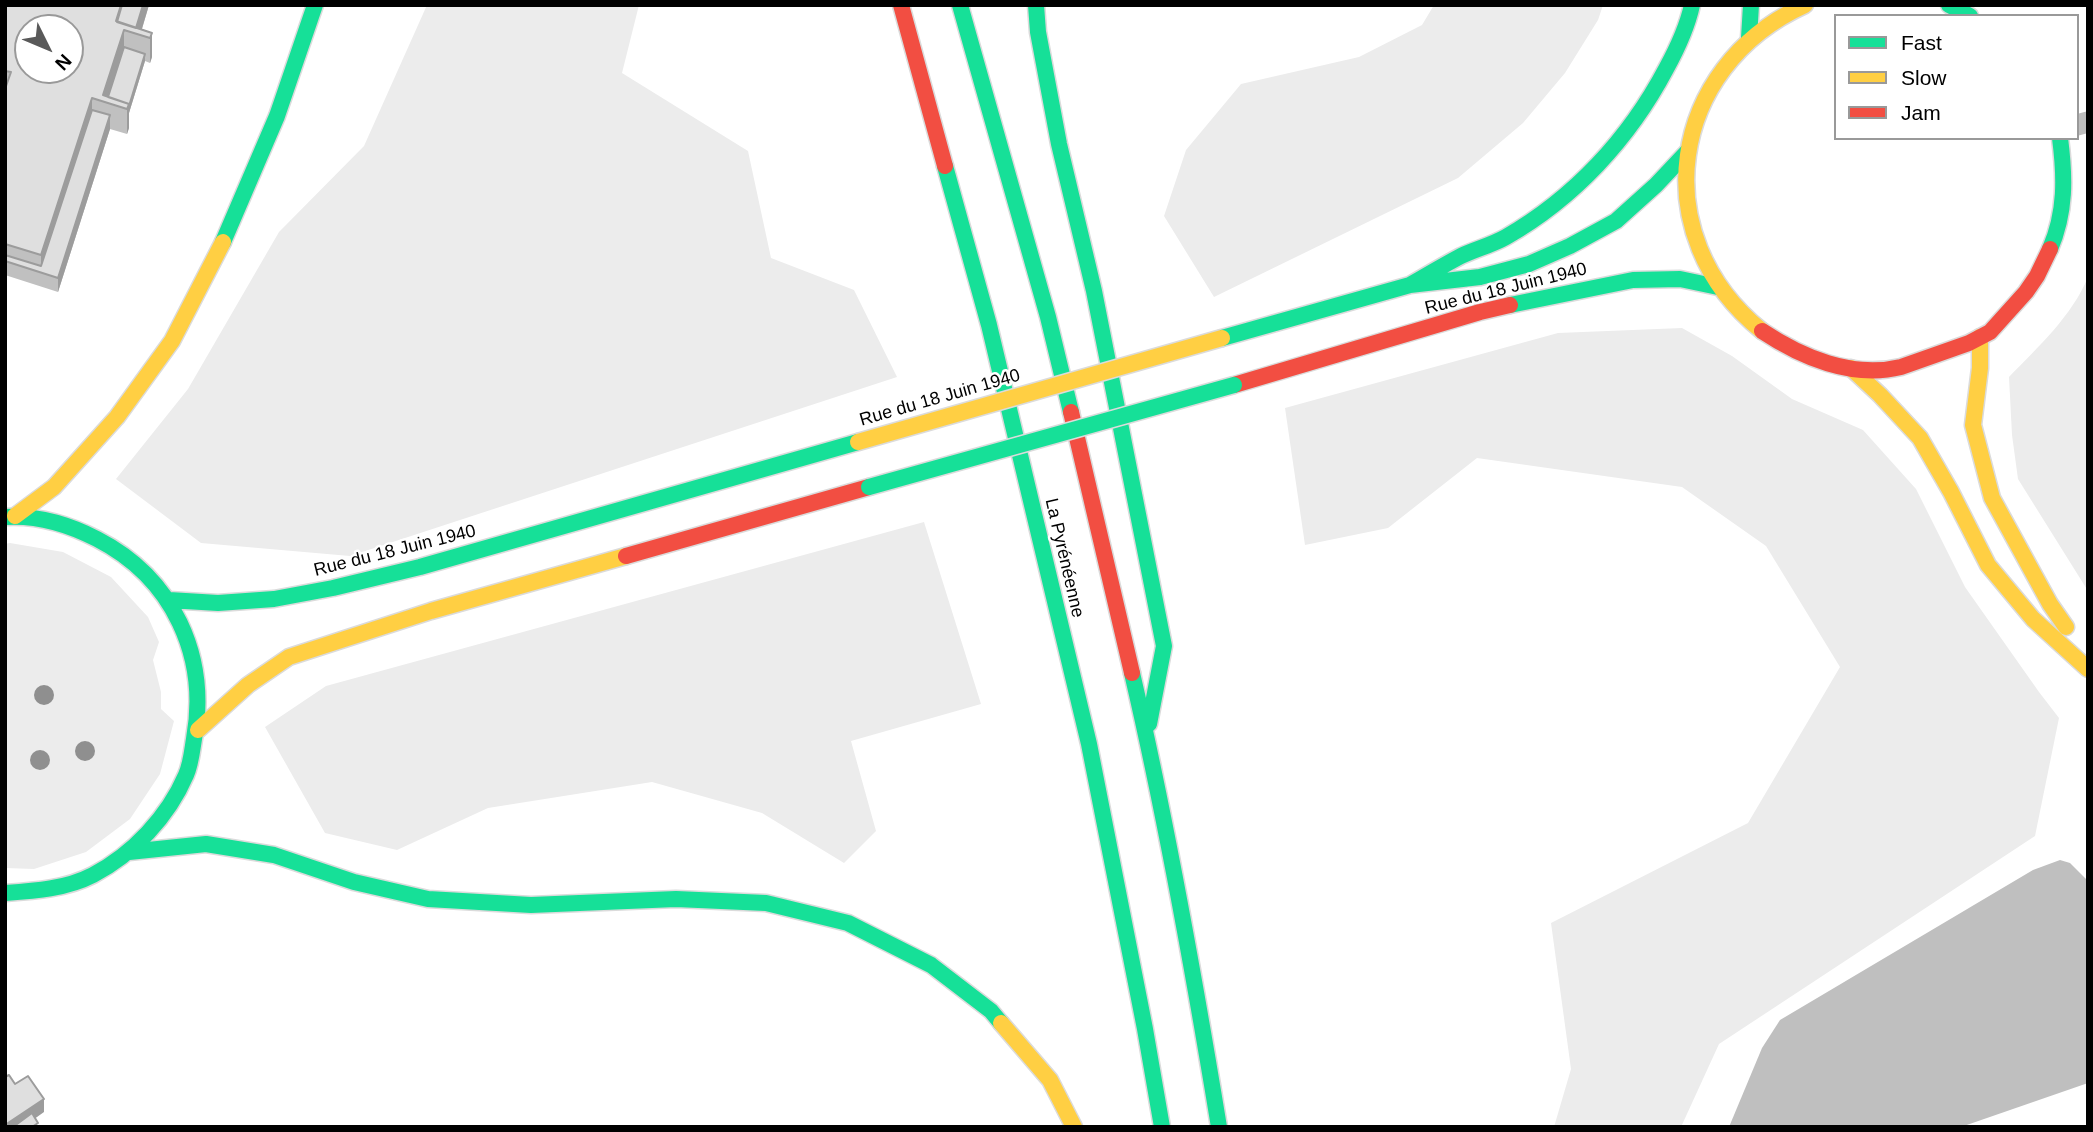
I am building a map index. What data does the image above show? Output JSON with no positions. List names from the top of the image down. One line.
{"streets":{"main road":["Rue du 18 Juin 1940","La Pyrénéenne"]},"legend":["Fast","Slow","Jam"],"north":"bottom right"}
